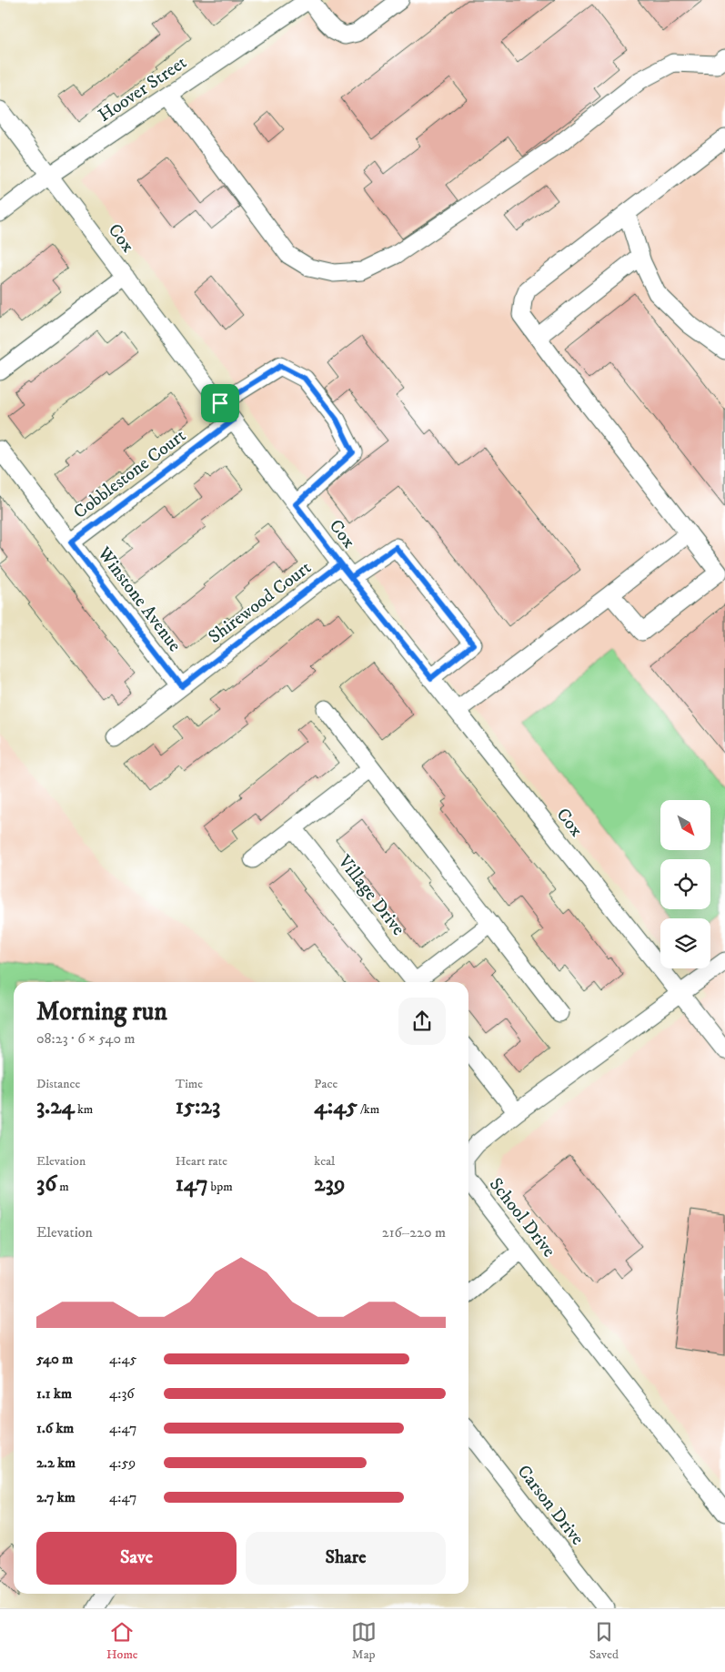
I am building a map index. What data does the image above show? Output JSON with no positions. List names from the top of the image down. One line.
{"streets":{"street":["Hoover Street","Cox","Cobblestone Court","Winstone Avenue","Shirewood Court","Village Drive","School Drive","Carson Drive"]},"crossings":[["Hoover Street","Cox"],["Cox","Cobblestone Court"],["Cox","Shirewood Court"],["Cox","School Drive"],["Cobblestone Court","Winstone Avenue"],["Winstone Avenue","Shirewood Court"]],"north":"bottom right","page":{"heading":["Morning run","08:23 · 6 × 540 m"],"stats":[["Distance","3.24 km"],["Time","15:23"],["Pace","4:45 /km"],["Elevation","36 m"],["Heart rate","147 bpm"],["kcal","239"]],"chart":["Elevation","216–220 m"],"list":[{"name":"540 m","note":"4:45"},{"name":"1.1 km","note":"4:36"},{"name":"1.6 km","note":"4:47"},{"name":"2.2 km","note":"4:59"},{"name":"2.7 km","note":"4:47"}],"buttons":["Save","Share"],"tabs":["Home","Map","Saved"]}}
